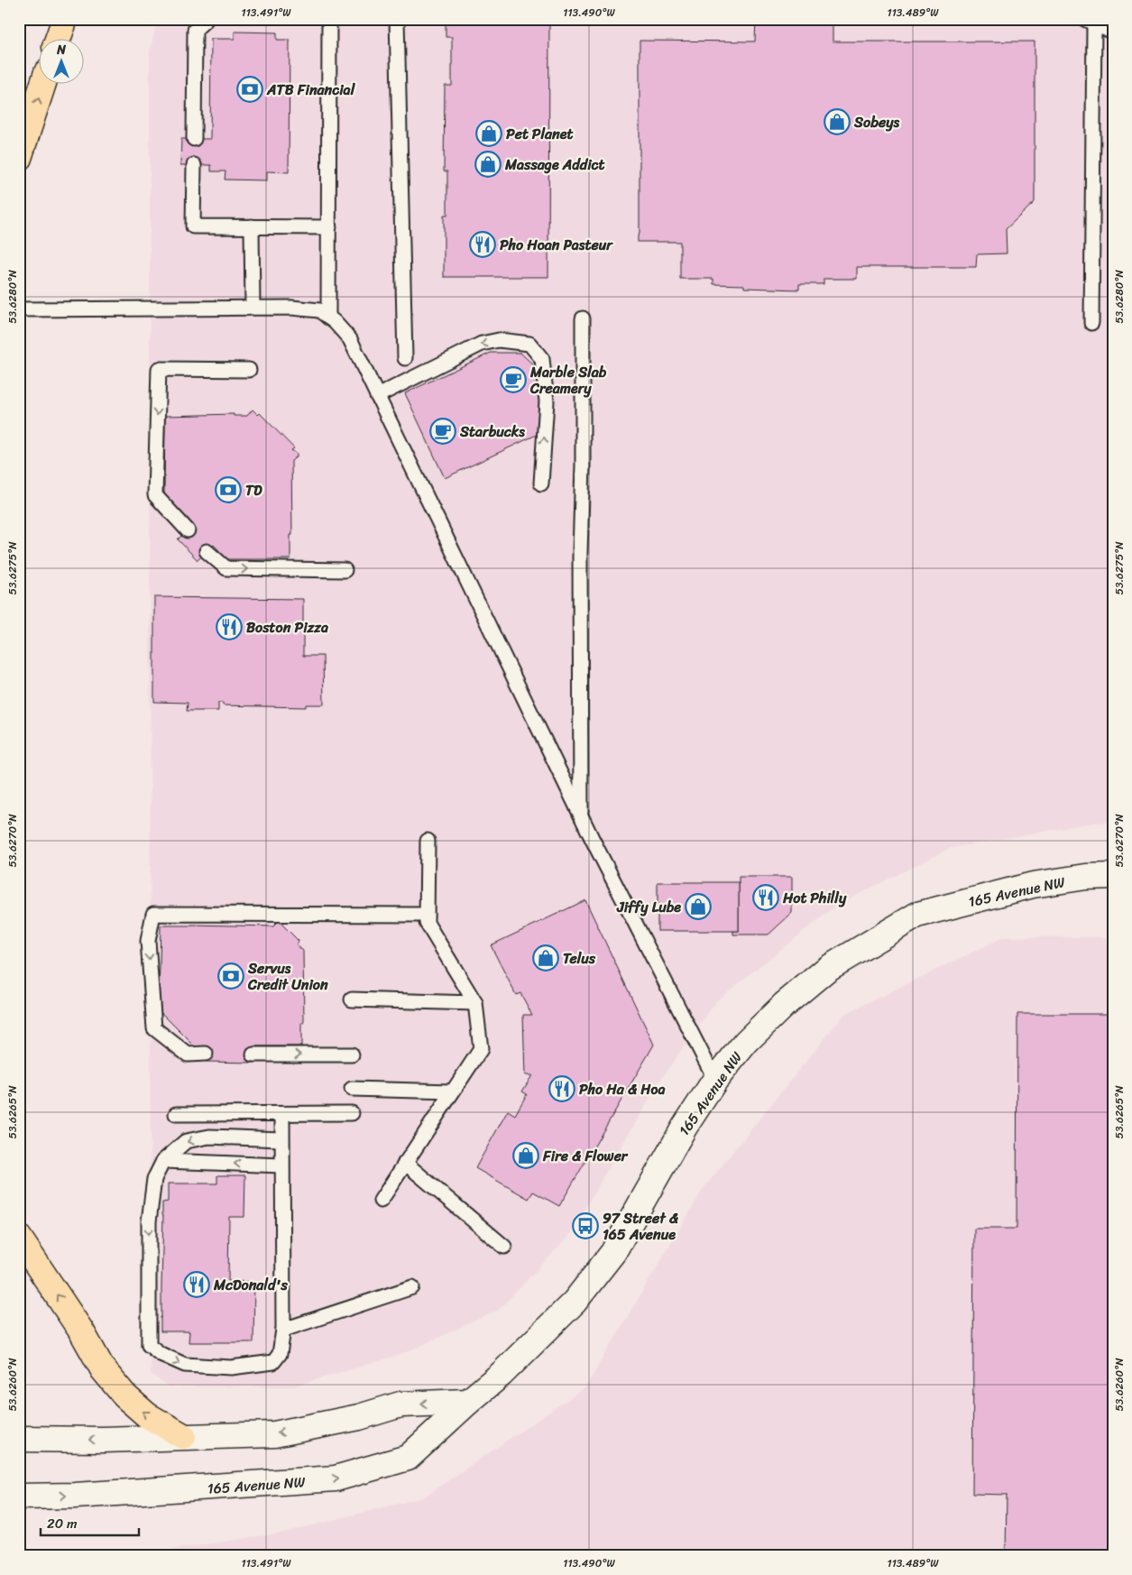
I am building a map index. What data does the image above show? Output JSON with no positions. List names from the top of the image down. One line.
{"streets":{"street":["165 Avenue NW"]},"places":{"bank":["ATB Financial","TD","Servus Credit Union"],"shop":["Sobeys","Pet Planet","Massage Addict","Jiffy Lube","Telus","Fire & Flower"],"restaurant":["Pho Hoan Pasteur","Boston Pizza","Hot Philly","Pho Ha & Hoa","McDonald's"],"cafe":["Marble Slab Creamery","Starbucks"],"bus stop":["97 Street & 165 Avenue"]},"scale_bar":"20 m","north":"top","coordinates":["113.491°W","113.490°W","113.489°W","53.6280°N","53.6275°N","53.6270°N","53.6265°N","53.6260°N"]}
